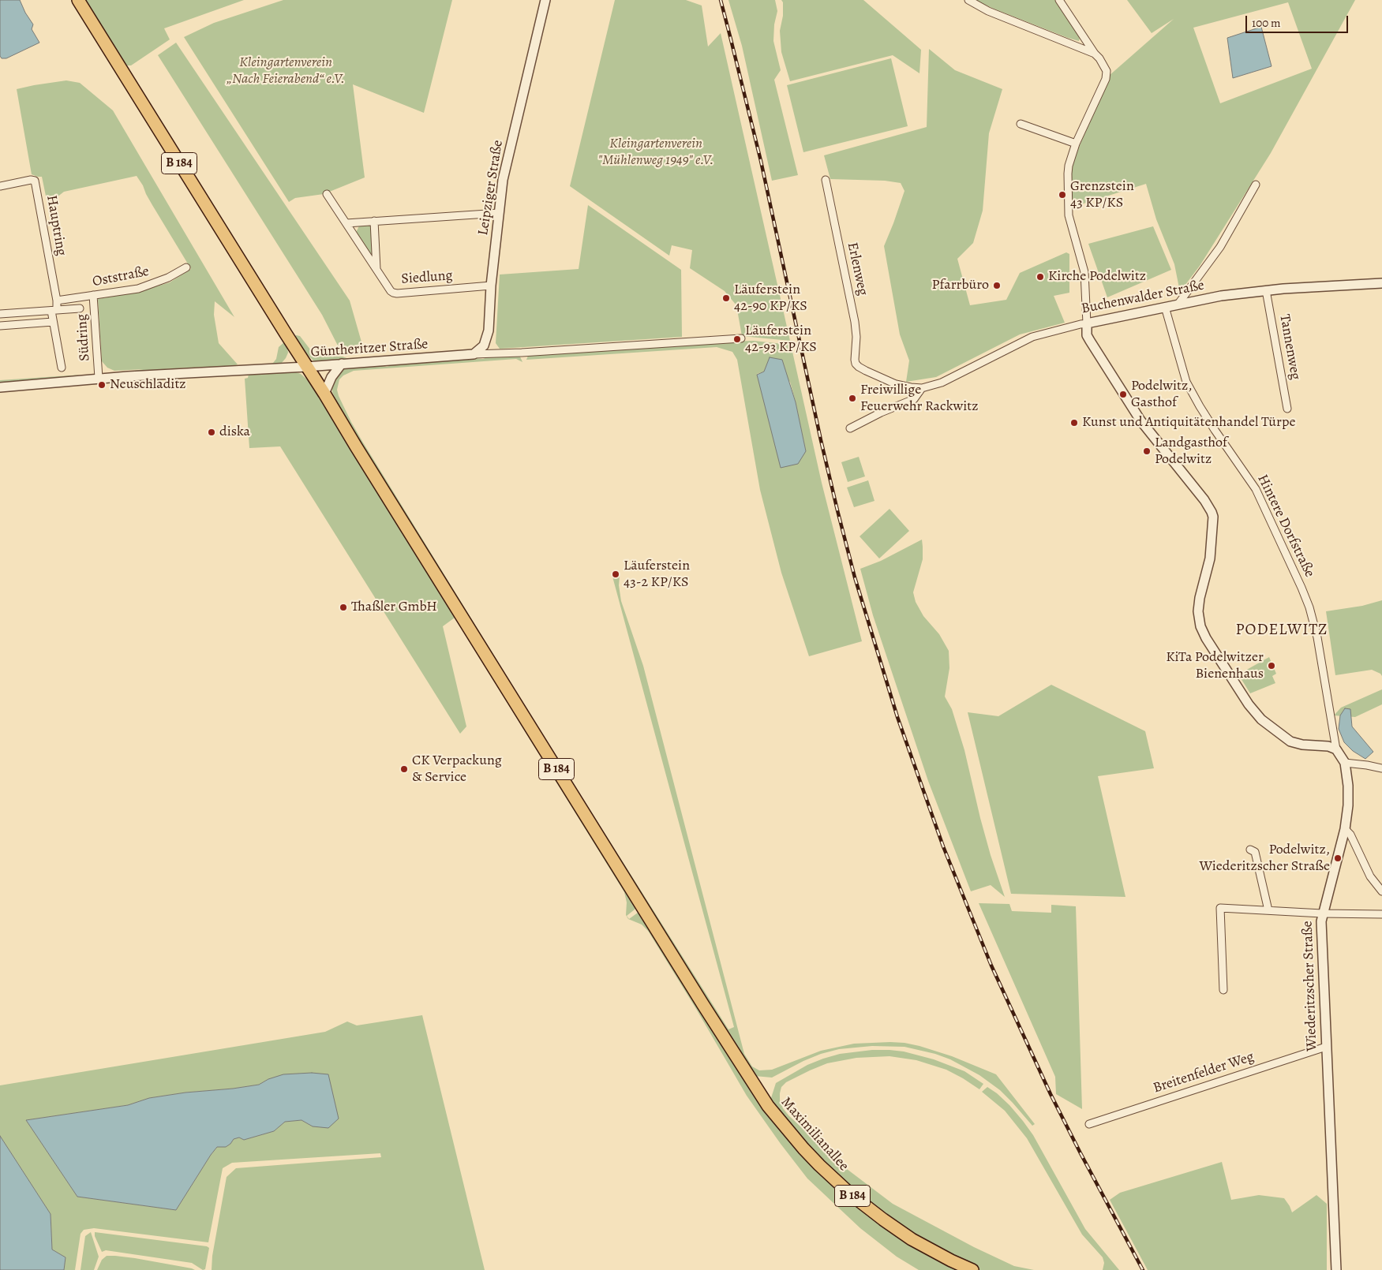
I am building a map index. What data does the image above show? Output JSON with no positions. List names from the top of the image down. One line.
{"streets":{"main road":["B 184","Maximilianallee"],"street":["Leipziger Straße","Hauptring","Erlenweg","Oststraße","Siedlung","Buchenwalder Straße","Südring","Tannenweg","Güntheritzer Straße","Hintere Dorfstraße","Wiederitzscher Straße","Breitenfelder Weg"]},"crossings":[["B 184","Güntheritzer Straße"],["B 184","Maximilianallee"],["Leipziger Straße","Siedlung"],["Leipziger Straße","Güntheritzer Straße"],["Hauptring","Oststraße"],["Hauptring","Südring"],["Erlenweg","Buchenwalder Straße"],["Oststraße","Südring"],["Buchenwalder Straße","Tannenweg"],["Buchenwalder Straße","Hintere Dorfstraße"],["Südring","Güntheritzer Straße"],["Hintere Dorfstraße","Wiederitzscher Straße"],["Wiederitzscher Straße","Breitenfelder Weg"]],"districts":["PODELWITZ"],"parks":["Kleingartenverein „Nach Feierabend“ e.V.","Kleingartenverein \"Mühlenweg 1949\" e.V."],"places":["Grenzstein 43 KP/KS","Kirche Podelwitz","Pfarrbüro","Läuferstein 42-90 KP/KS","Läuferstein 42-93 KP/KS","Neuschladitz","Podelwitz, Gasthof","Freiwillige Feuerwehr Rackwitz","Kunst und Antiquitätenhandel Türpe","diska","Landgasthof Podelwitz","Läuferstein 43-2 KP/KS","Thaßler GmbH","KiTa Podelwitzer Bienenhaus","CK Verpackung & Service","Podelwitz, Wiederitzscher Straße"],"scale_bar":"100 m"}
